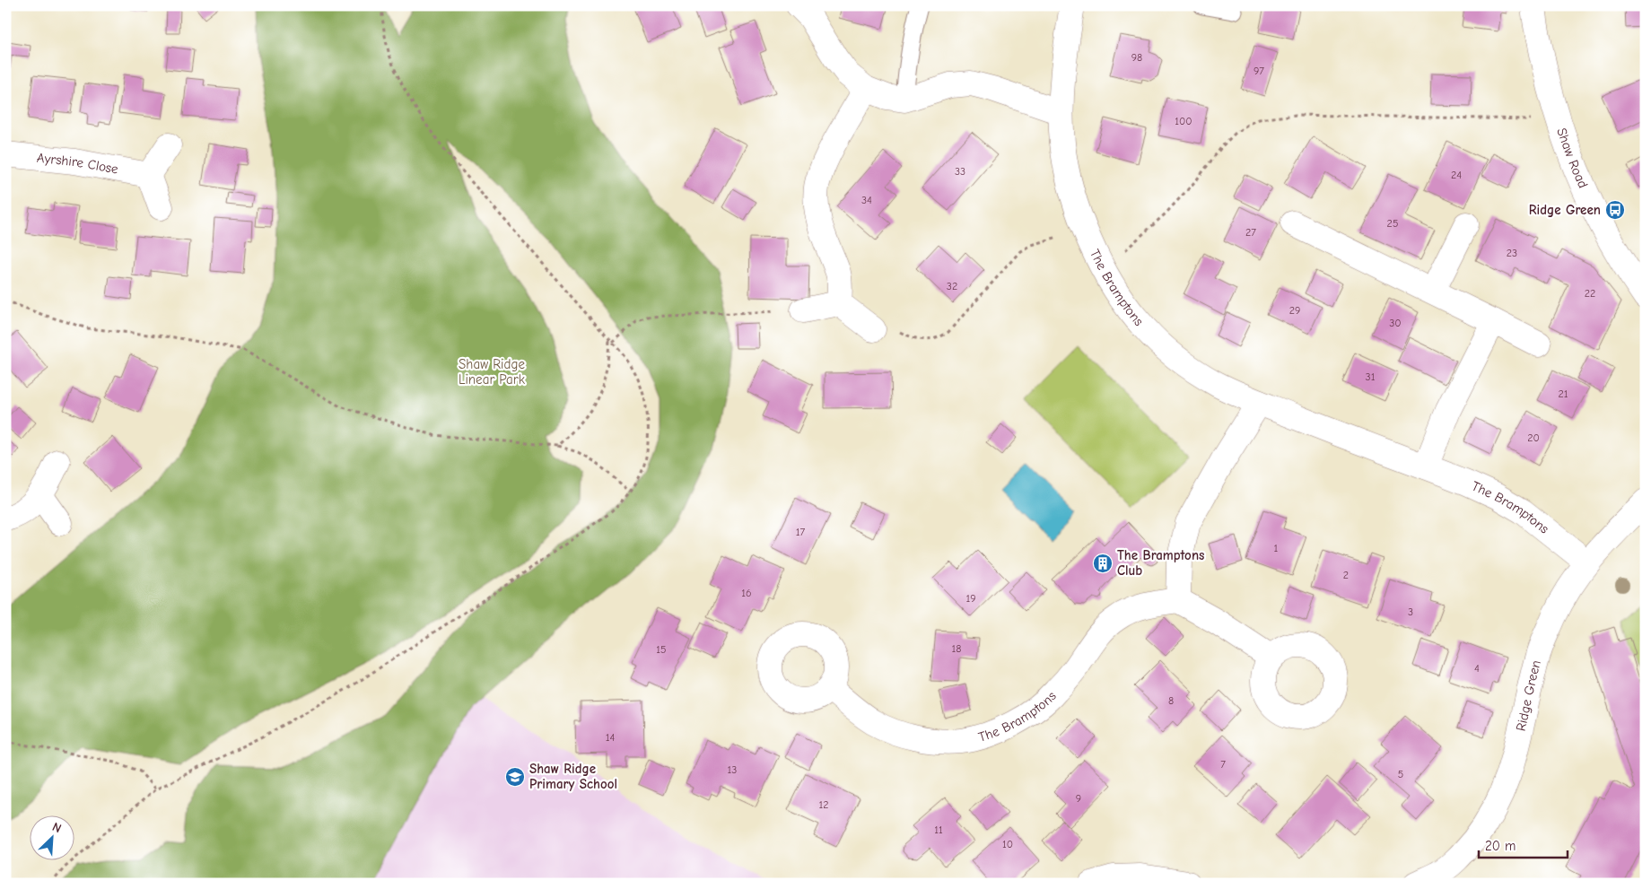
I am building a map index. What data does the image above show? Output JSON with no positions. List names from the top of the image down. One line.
{"streets":{"street":["Shaw Road","Ayrshire Close","The Bramptons","Ridge Green"]},"crossings":[["The Bramptons","Ridge Green"]],"parks":["Shaw Ridge Linear Park"],"places":{"bus stop":["Ridge Green"],"building":["The Bramptons Club"],"school or university":["Shaw Ridge Primary School"]},"house_numbers":["98","97","100","33","24","34","25","27","23","32","22","29","30","31","21","20","17","1","2","16","19","3","18","15","4","8","14","7","13","5","9","12","11","10"],"scale_bar":"20 m","north":"top right"}
